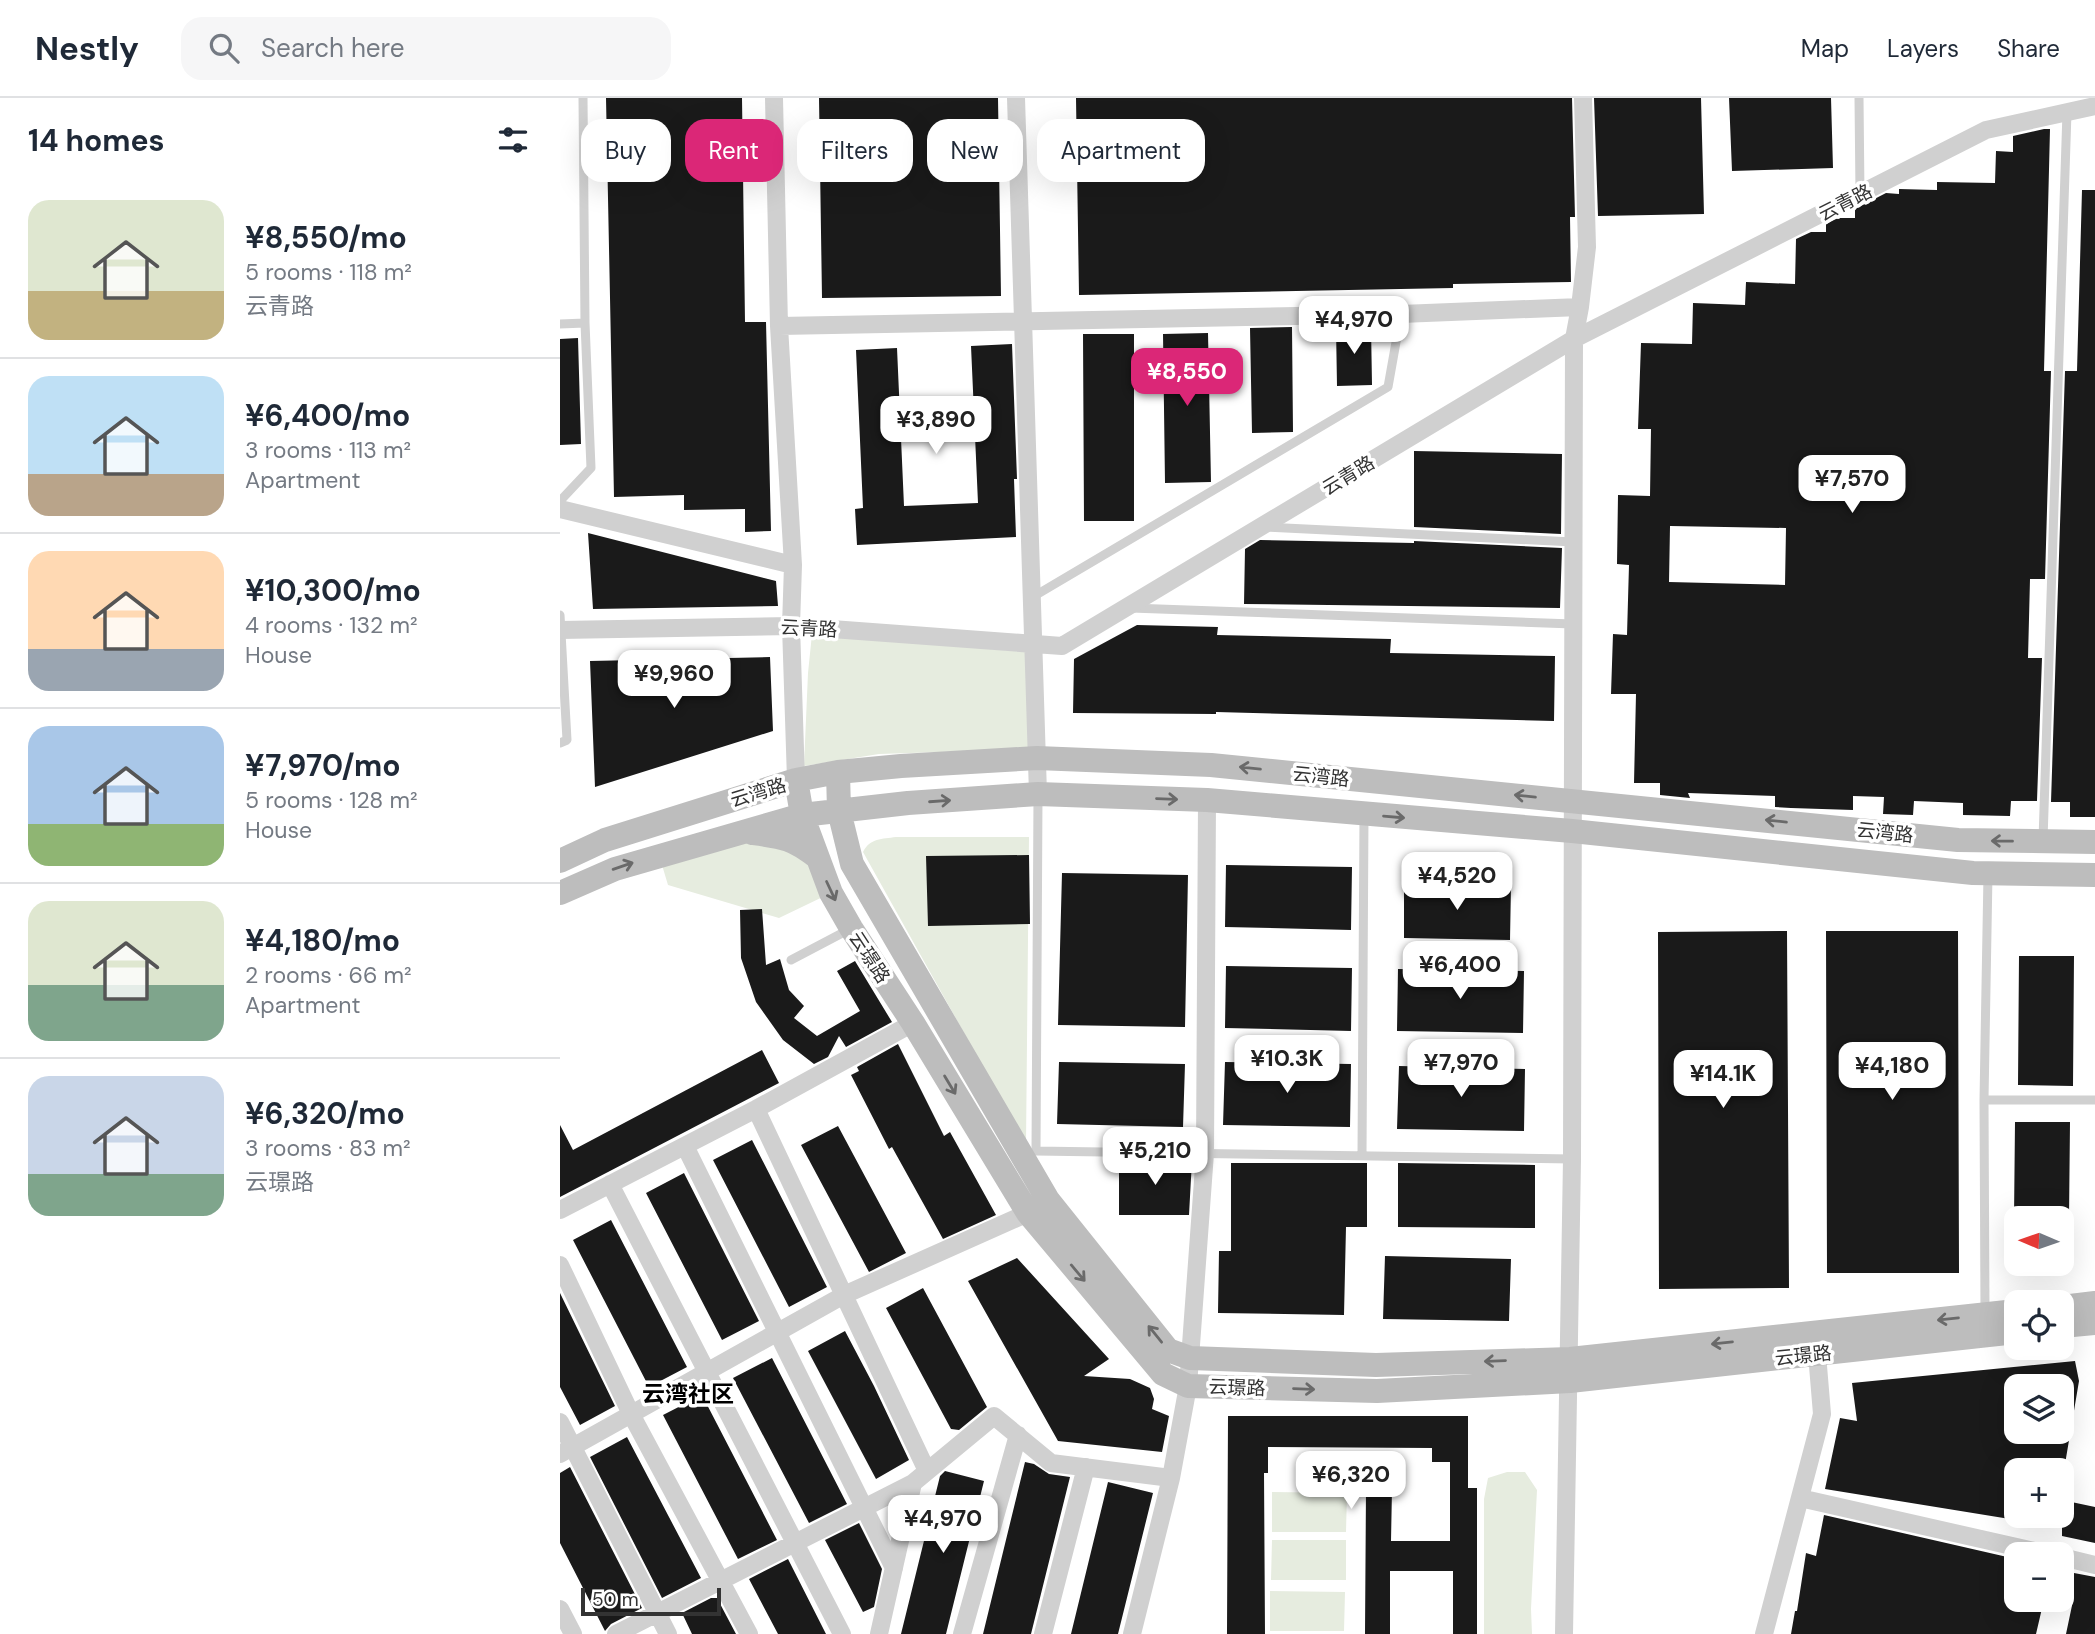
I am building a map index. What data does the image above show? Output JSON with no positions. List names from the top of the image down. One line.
{"streets":{"street":["云青路","云湾路","云璟路"]},"crossings":[["云湾路","云璟路"]],"districts":["云湾社区"],"scale_bar":"50 m","north":"left","page":{"header":"Nestly","search":"Search here","nav":["Map","Layers","Share"],"heading":"14 homes","chip":["Buy","Rent","Filters","New","Apartment"],"list":[{"name":"¥8,550/mo","note":"5 rooms · 118 m² · 云青路"},{"name":"¥6,400/mo","note":"3 rooms · 113 m² · Apartment"},{"name":"¥10,300/mo","note":"4 rooms · 132 m² · House"},{"name":"¥7,970/mo","note":"5 rooms · 128 m² · House"},{"name":"¥4,180/mo","note":"2 rooms · 66 m² · Apartment"},{"name":"¥6,320/mo","note":"3 rooms · 83 m² · 云璟路"}],"price":["¥4,970","¥8,550","¥3,890","¥7,570","¥9,960","¥4,520","¥6,400","¥10.3K","¥7,970","¥4,180","¥14.1K","¥5,210","¥6,320","¥4,970"],"map_buttons":["+","−"],"scale":"50 m"}}
